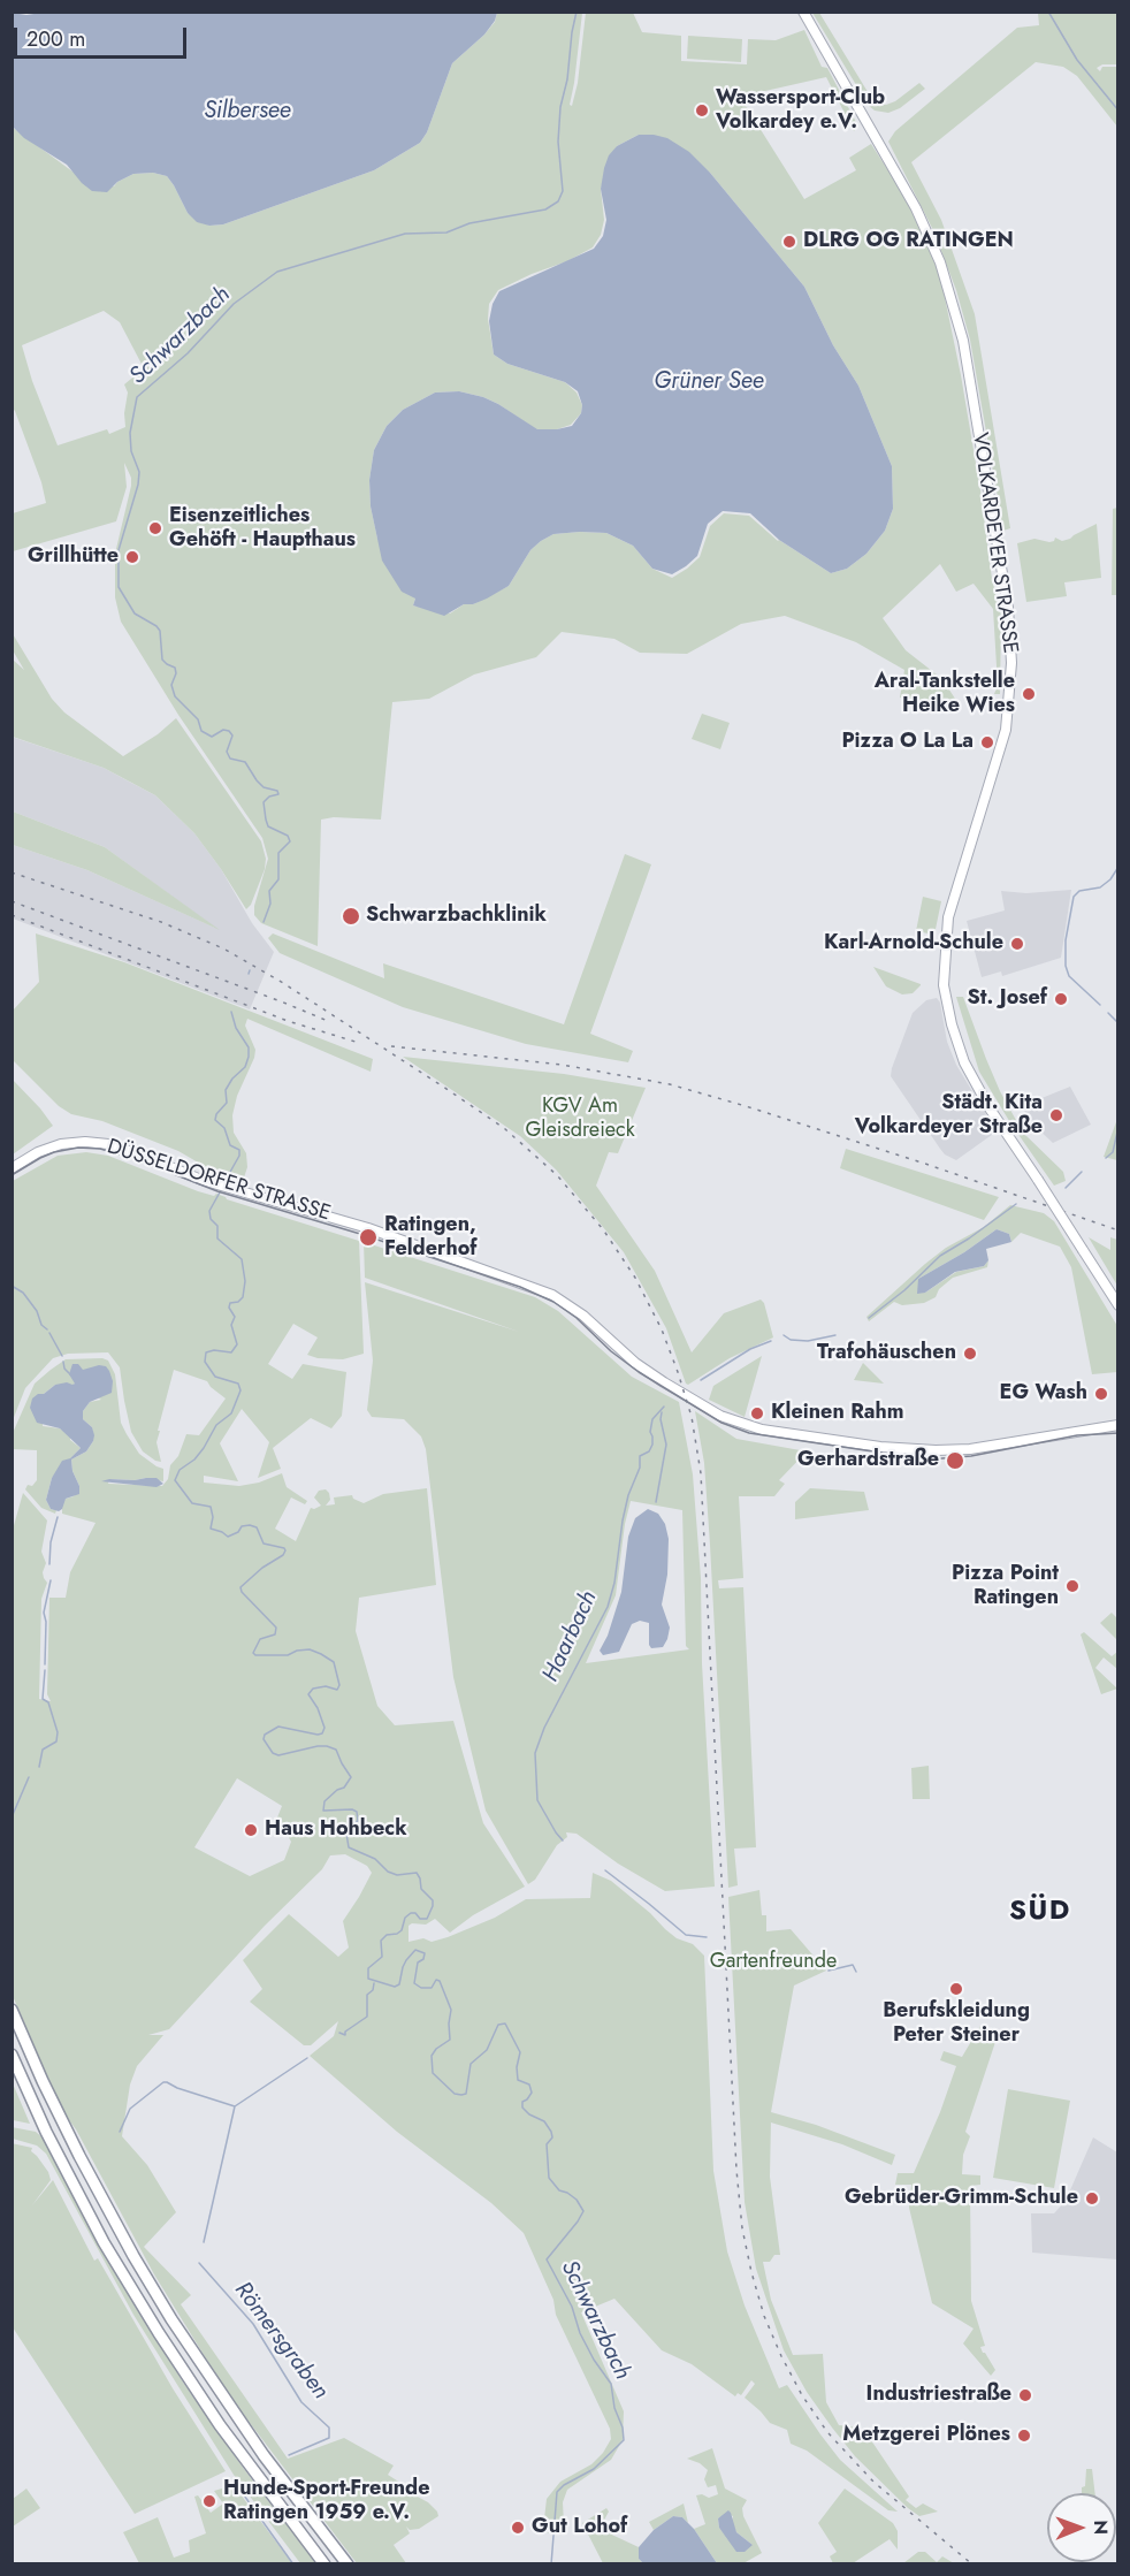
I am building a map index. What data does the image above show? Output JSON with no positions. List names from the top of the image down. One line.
{"streets":{"main road":["VOLKARDEYER STRASSE","DÜSSELDORFER STRASSE"]},"districts":["SÜD"],"water":["Silbersee","Schwarzbach","Grüner See","Haarbach","Römersgraben"],"parks":["KGV Am Gleisdreieck","Gartenfreunde"],"places":["Wassersport-Club Volkardey e.V.","DLRG OG RATINGEN","Eisenzeitliches Gehöft - Haupthaus","Grillhütte","Aral-Tankstelle Heike Wies","Pizza O La La","Schwarzbachklinik","Karl-Arnold-Schule","St. Josef","Städt. Kita Volkardeyer Straße","Ratingen, Felderhof","Trafohäuschen","EG Wash","Kleinen Rahm","Gerhardstraße","Pizza Point Ratingen","Haus Hohbeck","Berufskleidung Peter Steiner","Gebrüder-Grimm-Schule","Industriestraße","Metzgerei Plönes","Hunde-Sport-Freunde Ratingen 1959 e.V.","Gut Lohof"],"scale_bar":"200 m","north":"right"}
